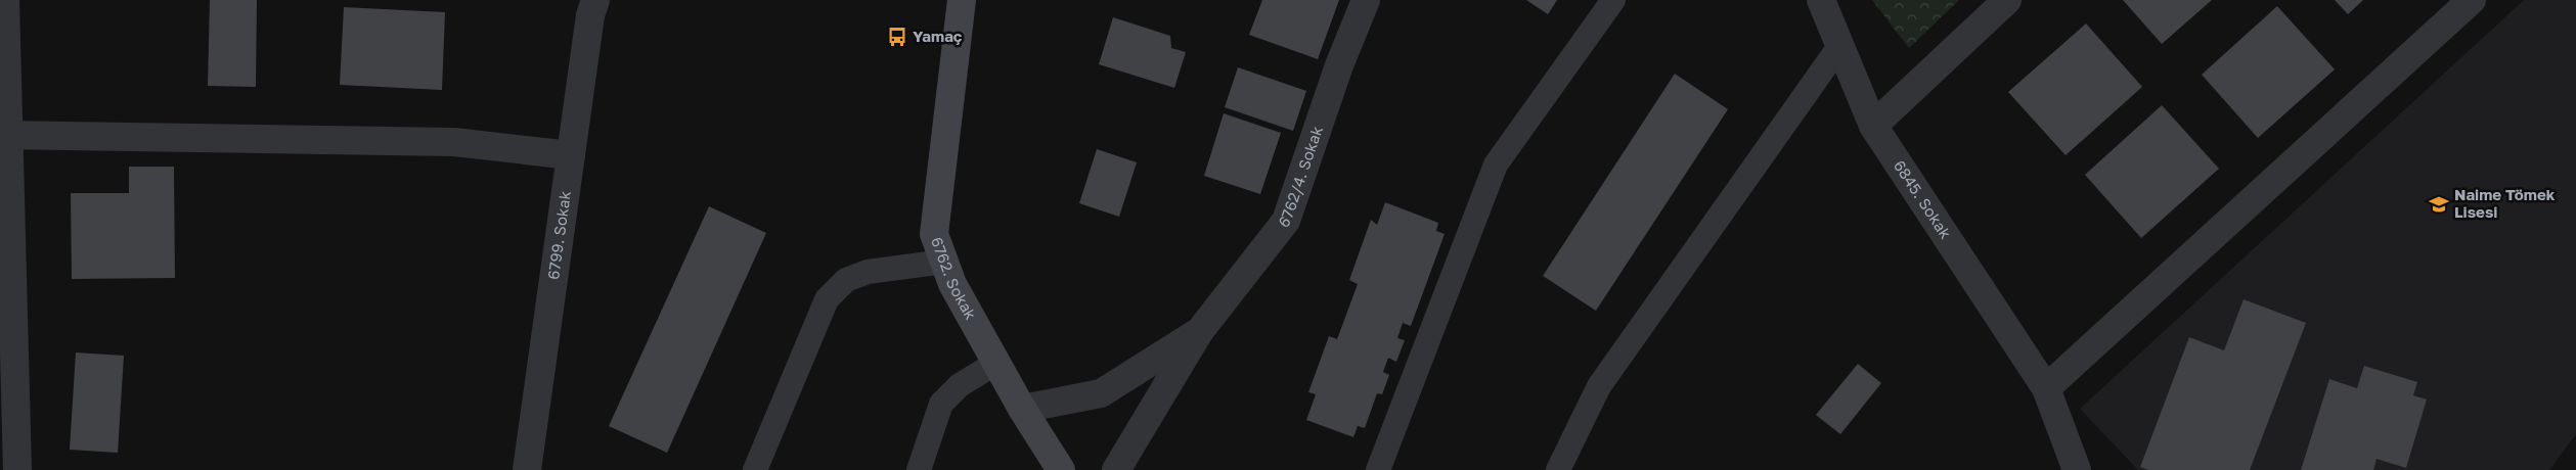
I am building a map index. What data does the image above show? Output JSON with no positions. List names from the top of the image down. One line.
{"streets":{"main road":["6762. Sokak"],"street":["6762/4. Sokak","6845. Sokak","6799. Sokak"]},"crossings":[["6762/4. Sokak","6762. Sokak"]],"places":{"bus stop":["Yamaç"],"school or university":["Naime Tömek Lisesi"]}}
